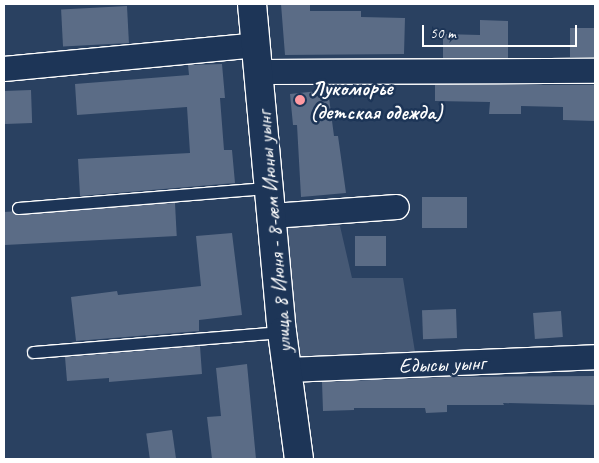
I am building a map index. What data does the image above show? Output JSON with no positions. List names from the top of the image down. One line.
{"streets":{"highway":["улица 8 Июня - 8-ӕм Июны уынг"],"street":["Едысы уынг"]},"crossings":[["улица 8 Июня - 8-ӕм Июны уынг","Едысы уынг"]],"places":["Лукоморье (детская одежда)"],"scale_bar":"50 m"}
